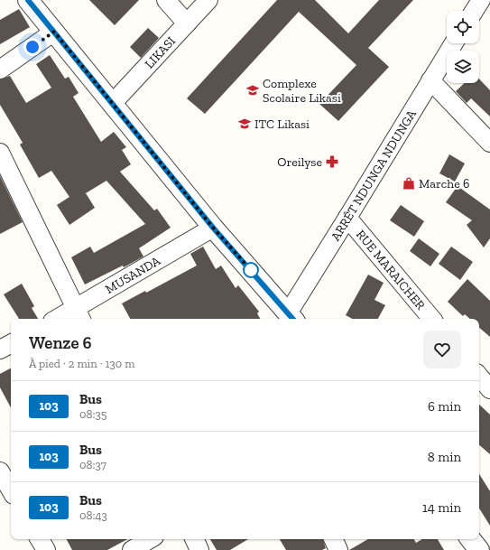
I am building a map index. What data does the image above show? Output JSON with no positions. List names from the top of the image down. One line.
{"streets":{"street":["LIKASI","ARRÊT NDUNGA NDUNGA","RUE MARAICHER","MUSANDA"]},"crossings":[["ARRÊT NDUNGA NDUNGA","RUE MARAICHER"]],"places":{"school or university":["Complexe Scolaire Likasi","ITC Likasi"],"pharmacy":["Oreilyse"],"shop":["Marche 6"]},"lines":["bus line 103"],"page":{"heading":["Wenze 6","À pied · 2 min · 130 m"],"list":[{"mark":"103","name":"Bus","note":"08:35","value":"6 min"},{"mark":"103","name":"Bus","note":"08:37","value":"8 min"},{"mark":"103","name":"Bus","note":"08:43","value":"14 min"}]}}
